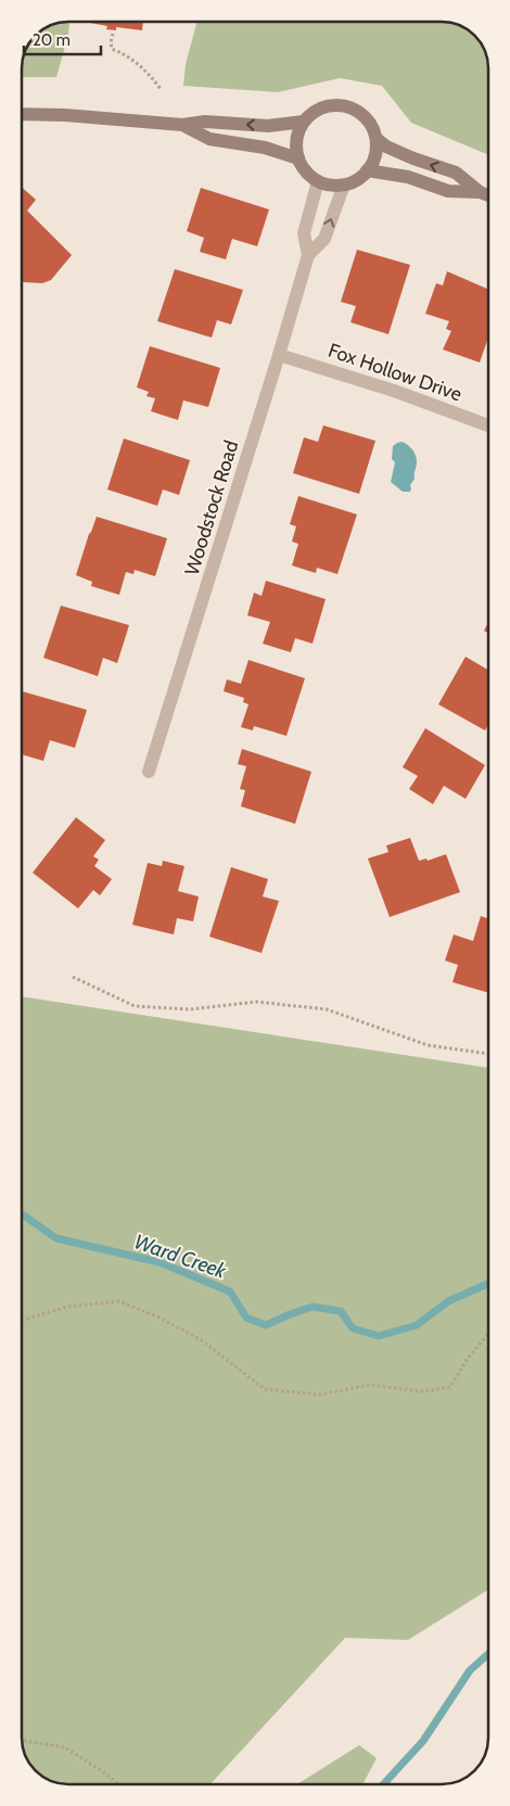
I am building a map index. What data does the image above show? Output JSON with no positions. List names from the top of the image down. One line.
{"streets":{"street":["Fox Hollow Drive","Woodstock Road"]},"crossings":[["Fox Hollow Drive","Woodstock Road"]],"water":["Ward Creek"],"scale_bar":"20 m"}
